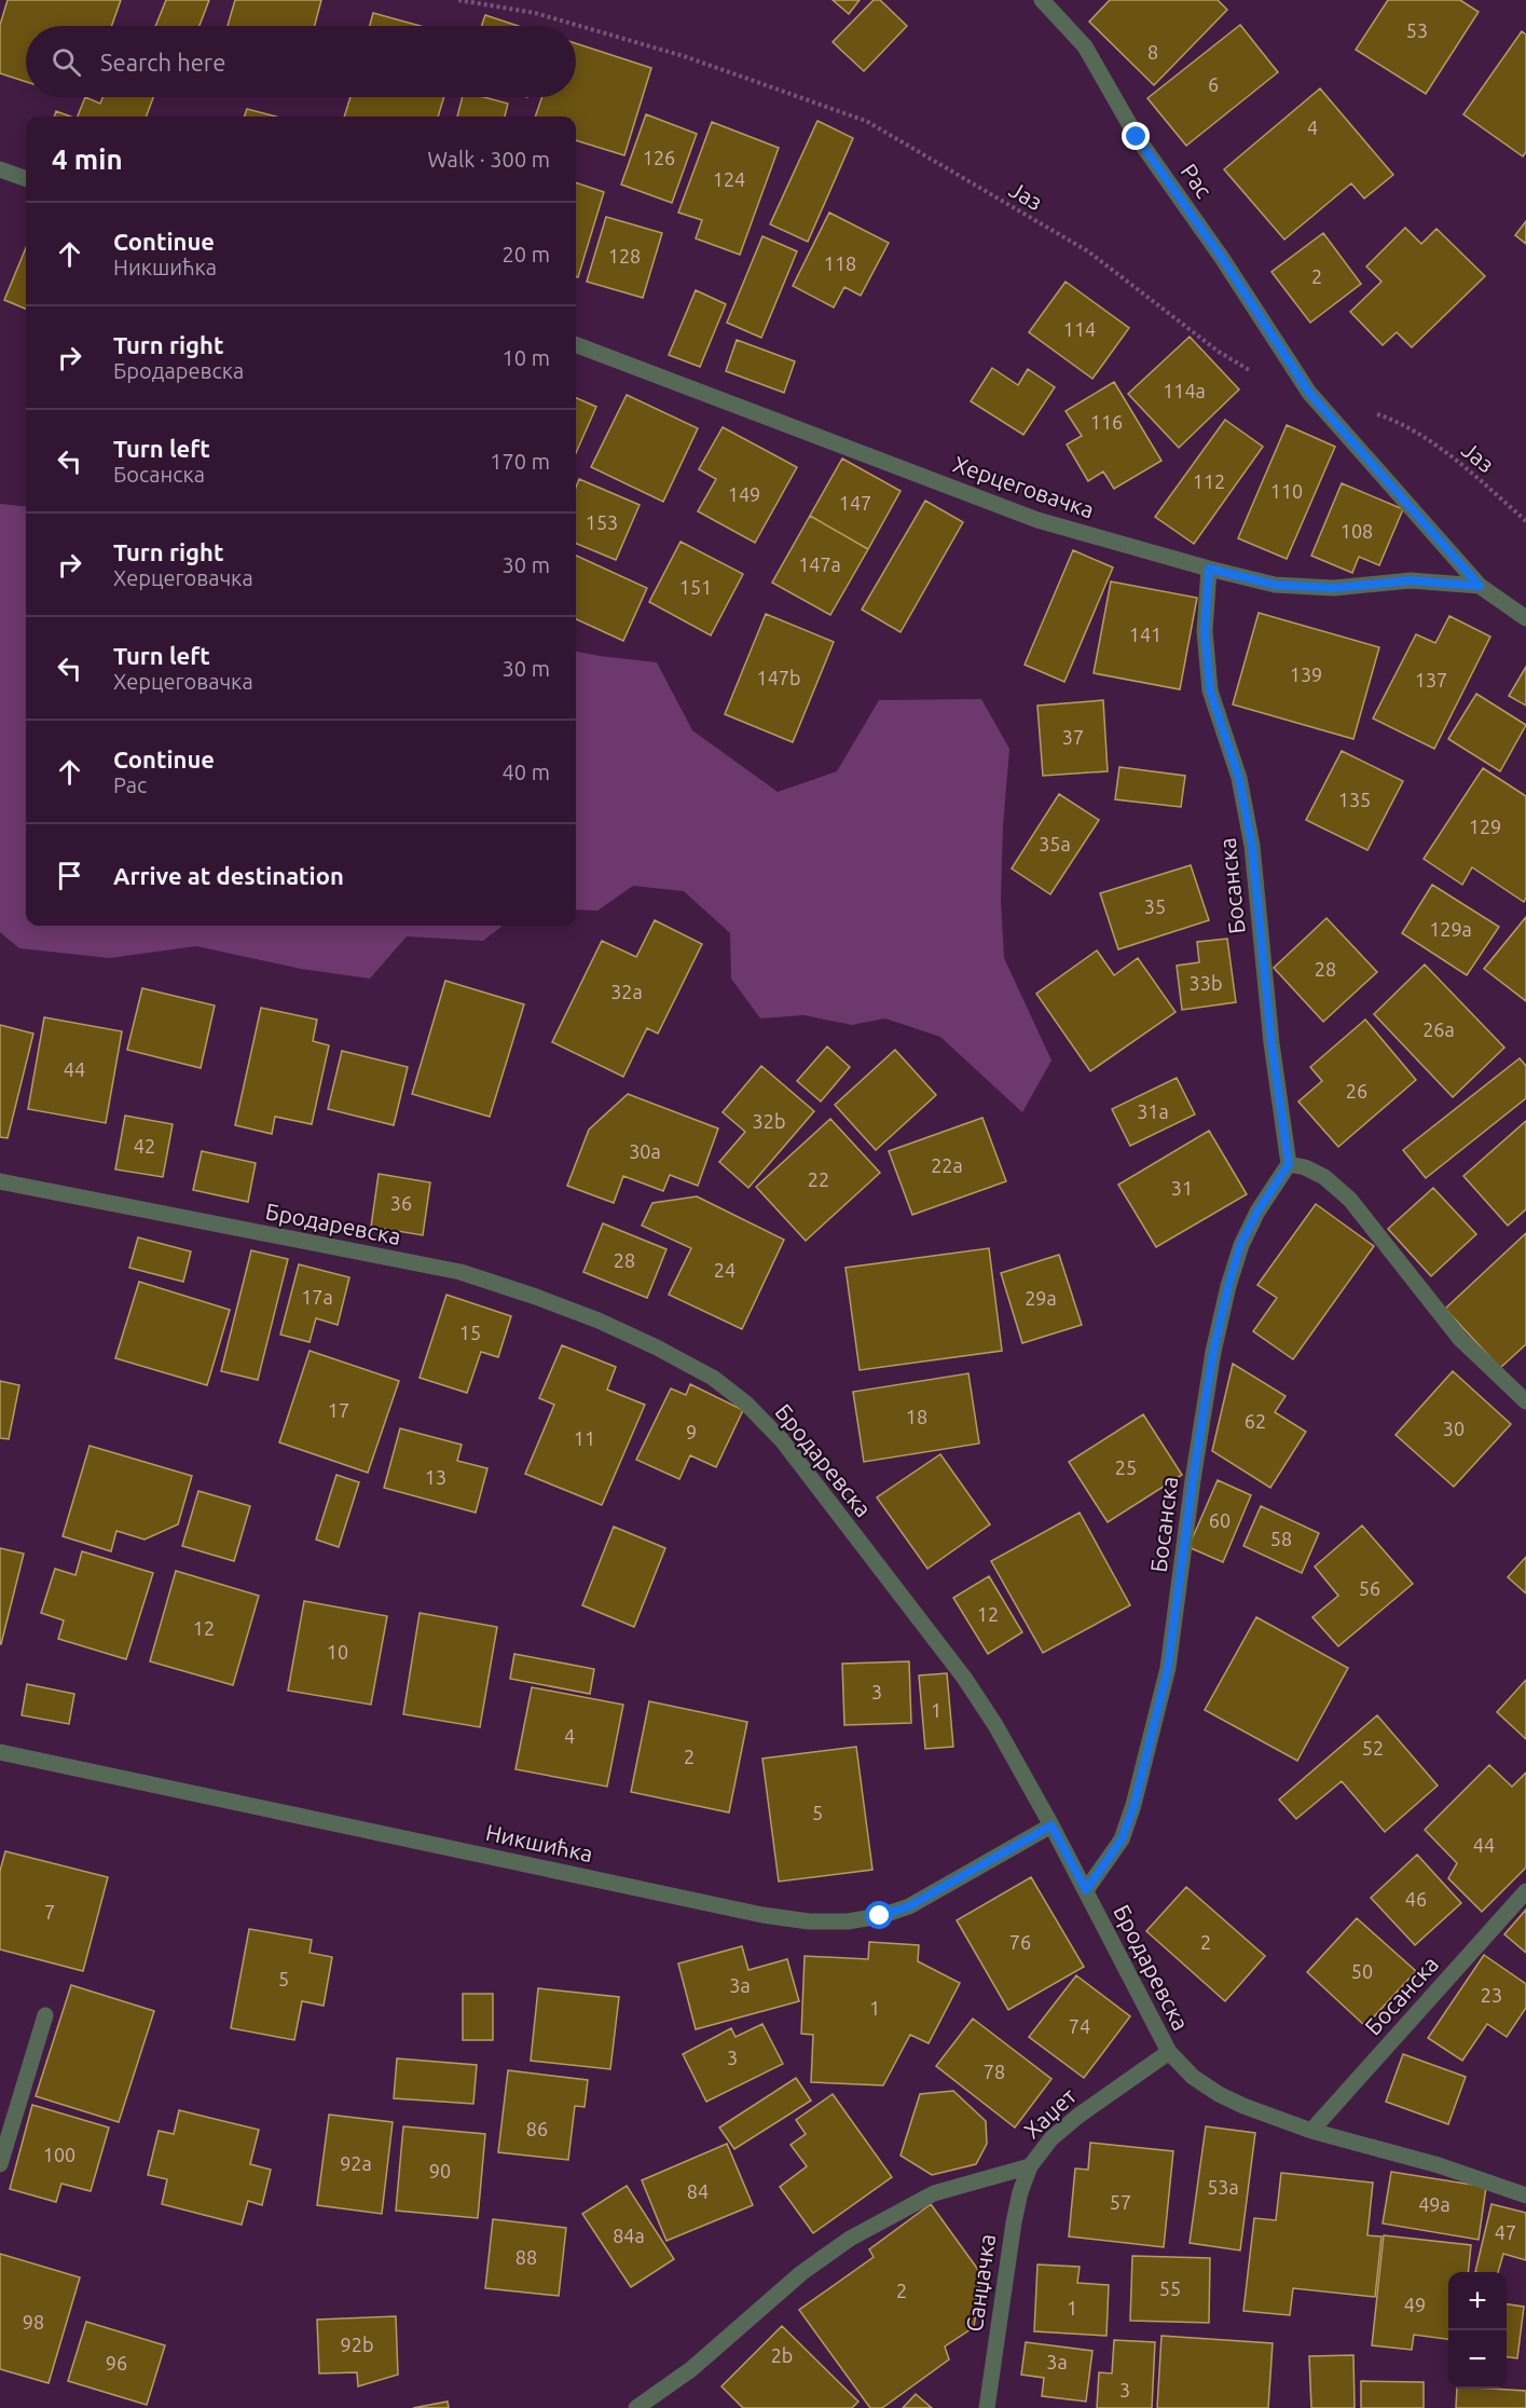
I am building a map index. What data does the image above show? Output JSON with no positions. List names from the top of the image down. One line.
{"streets":{"street":["Рас","Херцеговачка","Босанска","Бродаревска","Никшићка","Хаџет","Санџачка"],"path":["Јаз"]},"crossings":[["Рас","Херцеговачка"],["Херцеговачка","Босанска"],["Босанска","Бродаревска"],["Бродаревска","Никшићка"],["Бродаревска","Хаџет"],["Хаџет","Санџачка"]],"house_numbers":["53","8","6","4","126","124","128","118","2","114","114a","116","112","110","149","147","153","108","147a","151","141","139","147b","137","37","135","129","35a","35","129a","28","33b","32a","26a","44","26","31a","32b","42","30a","22a","22","31","36","28","24","17a","29a","15","17","18","62","30","9","11","25","13","60","58","56","12","12","10","3","1","4","52","2","5","44","46","7","76","2","50","5","3a","23","1","74","3","78","86","100","92a","90","53a","84","57","49a","47","84a","88","55","2","49","1","98","92b","2b","3a","96","3"],"page":{"search":"Search here","heading":["4 min","Walk · 300 m"],"list":[["Continue","Никшићка","20 m"],["Turn right","Бродаревска","10 m"],["Turn left","Босанска","170 m"],["Turn right","Херцеговачка","30 m"],["Turn left","Херцеговачка","30 m"],["Continue","Рас","40 m"],"Arrive at destination"],"map_buttons":["+","−"]}}
